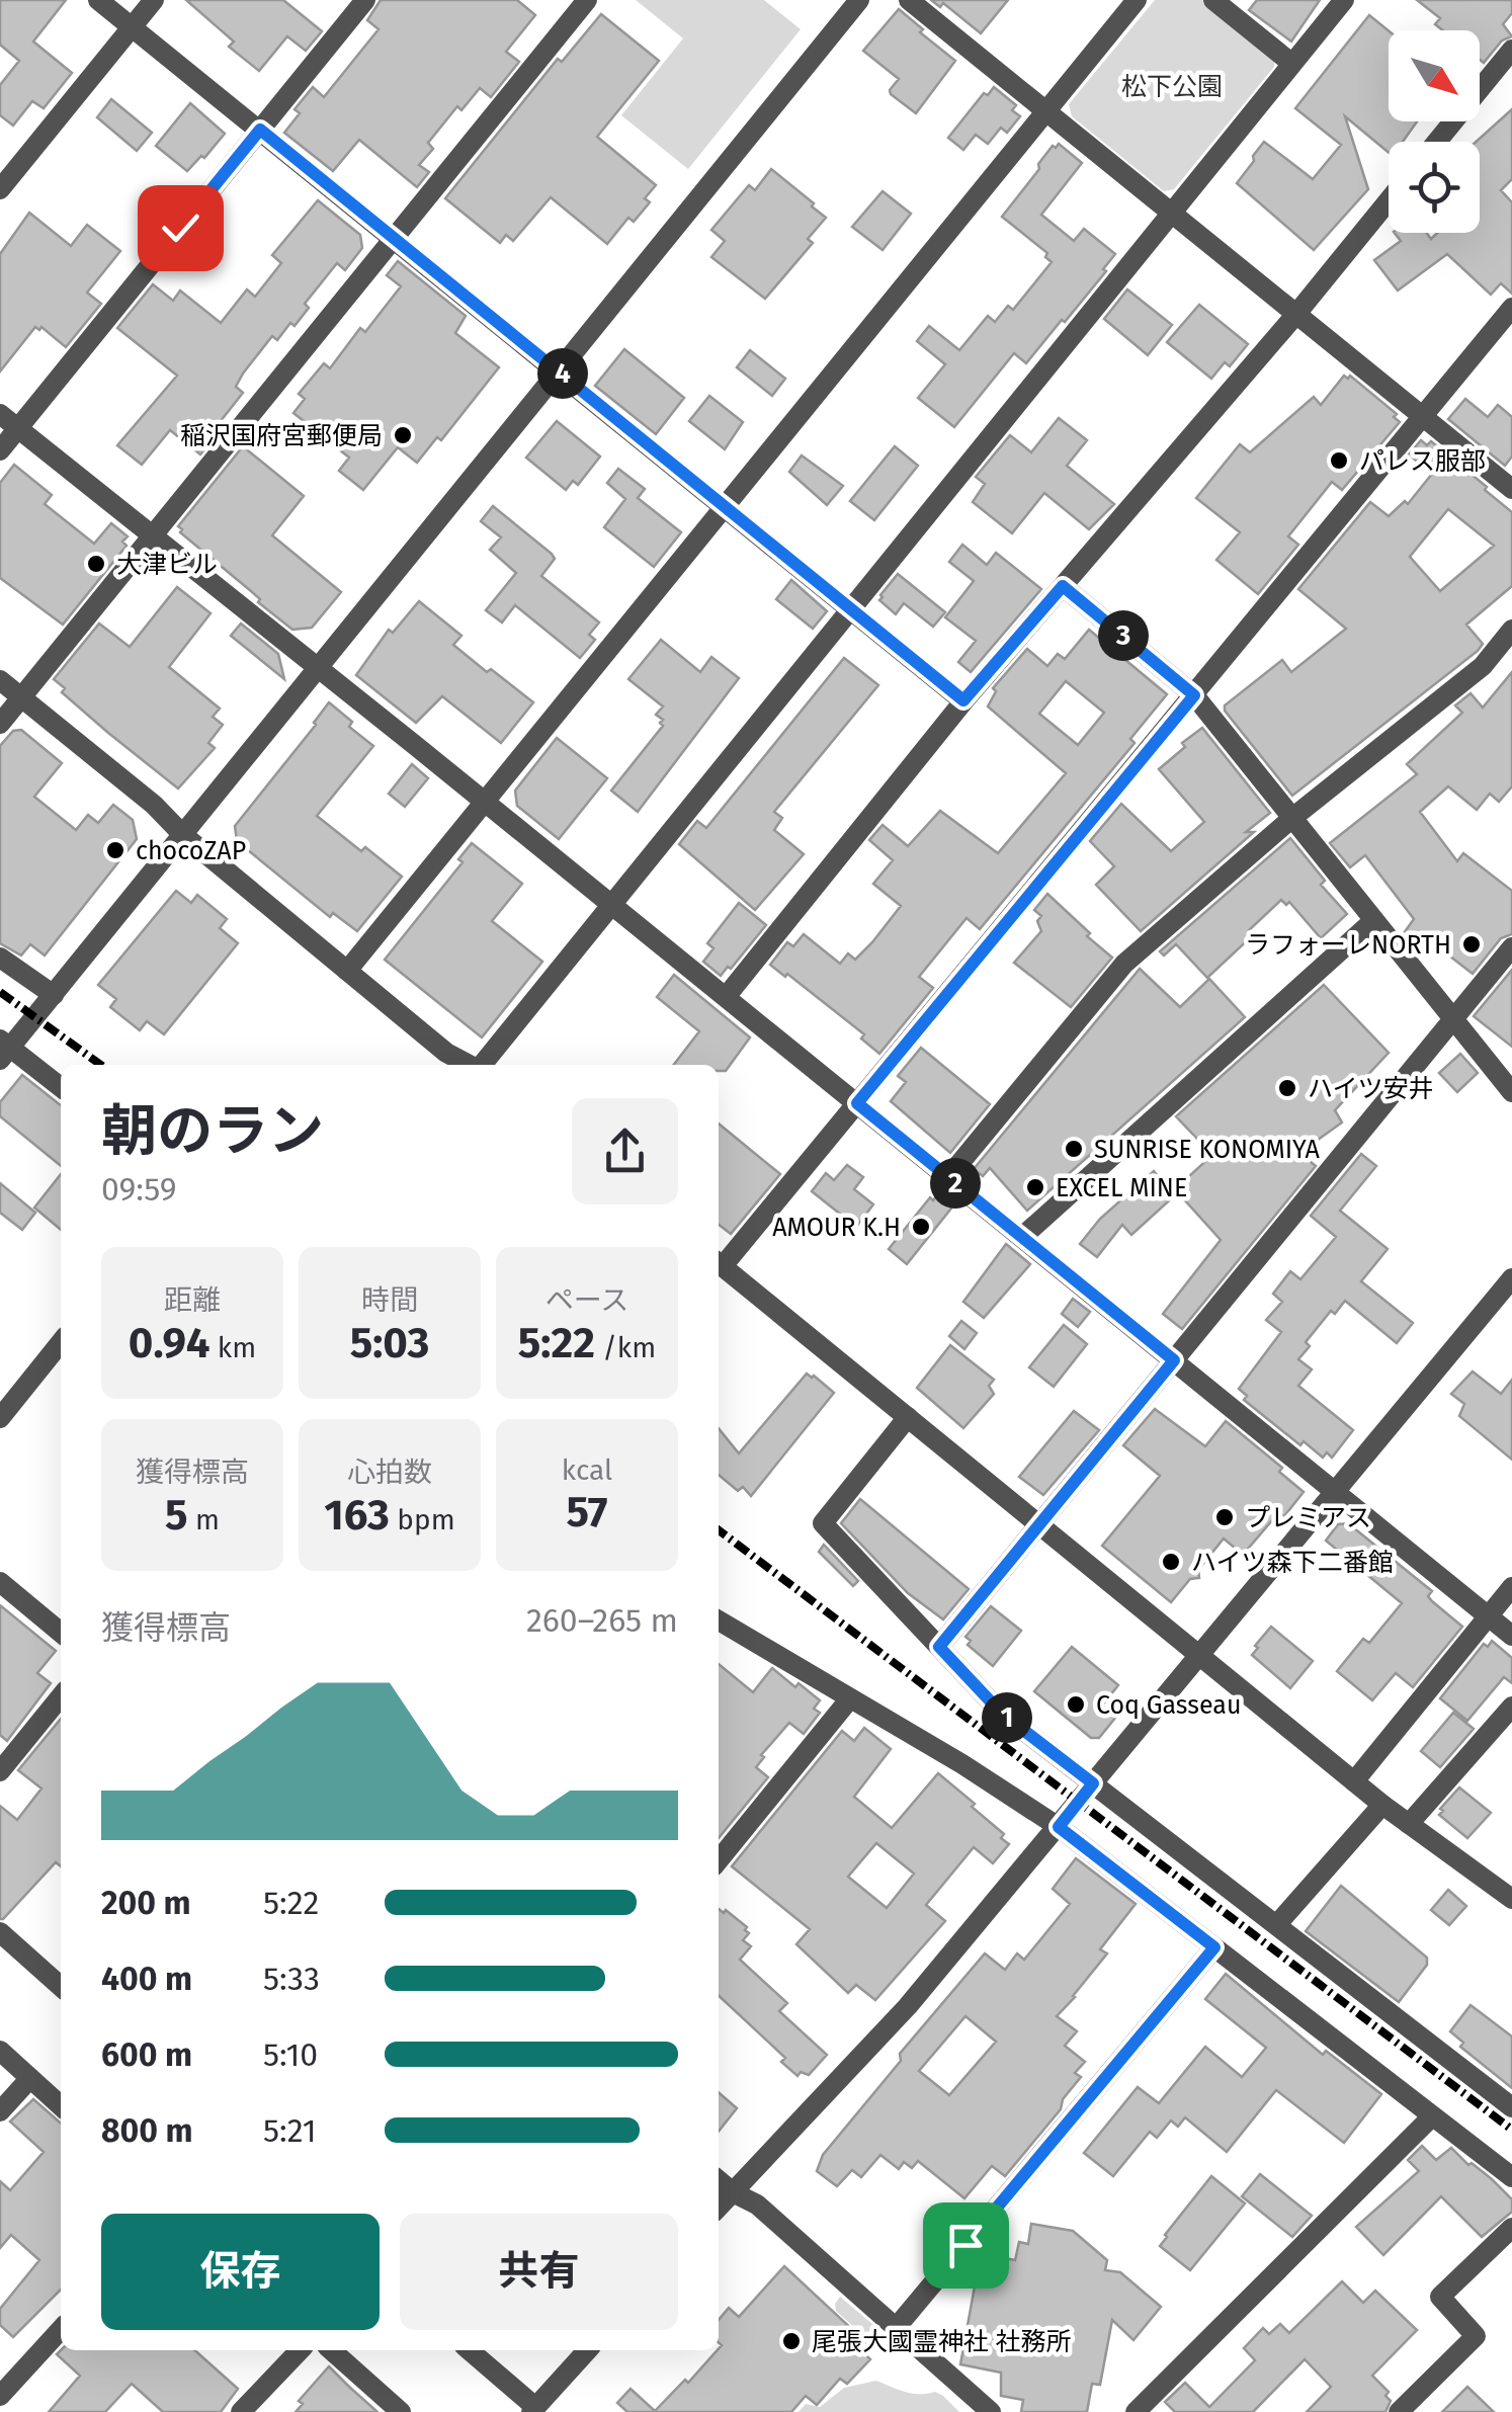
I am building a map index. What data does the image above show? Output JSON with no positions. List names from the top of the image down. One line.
{"parks":["松下公園"],"places":["稲沢国府宮郵便局","パレス服部","大津ビル","chocoZAP","ラフォーレNORTH","ハイツ安井","SUNRISE KONOMIYA","EXCEL MINE","AMOUR K.H","プレミアス","ハイツ森下二番館","Coq Gasseau","尾張大國霊神社 社務所"],"north":"bottom right","page":{"pins":["4","3","2","1"],"heading":["朝のラン","09:59"],"stats":[["距離","0.94 km"],["時間","5:03"],["ペース","5:22 /km"],["獲得標高","5 m"],["心拍数","163 bpm"],["kcal","57"]],"chart":["獲得標高","260–265 m"],"list":[{"name":"200 m","note":"5:22"},{"name":"400 m","note":"5:33"},{"name":"600 m","note":"5:10"},{"name":"800 m","note":"5:21"}],"buttons":["保存","共有"]}}
